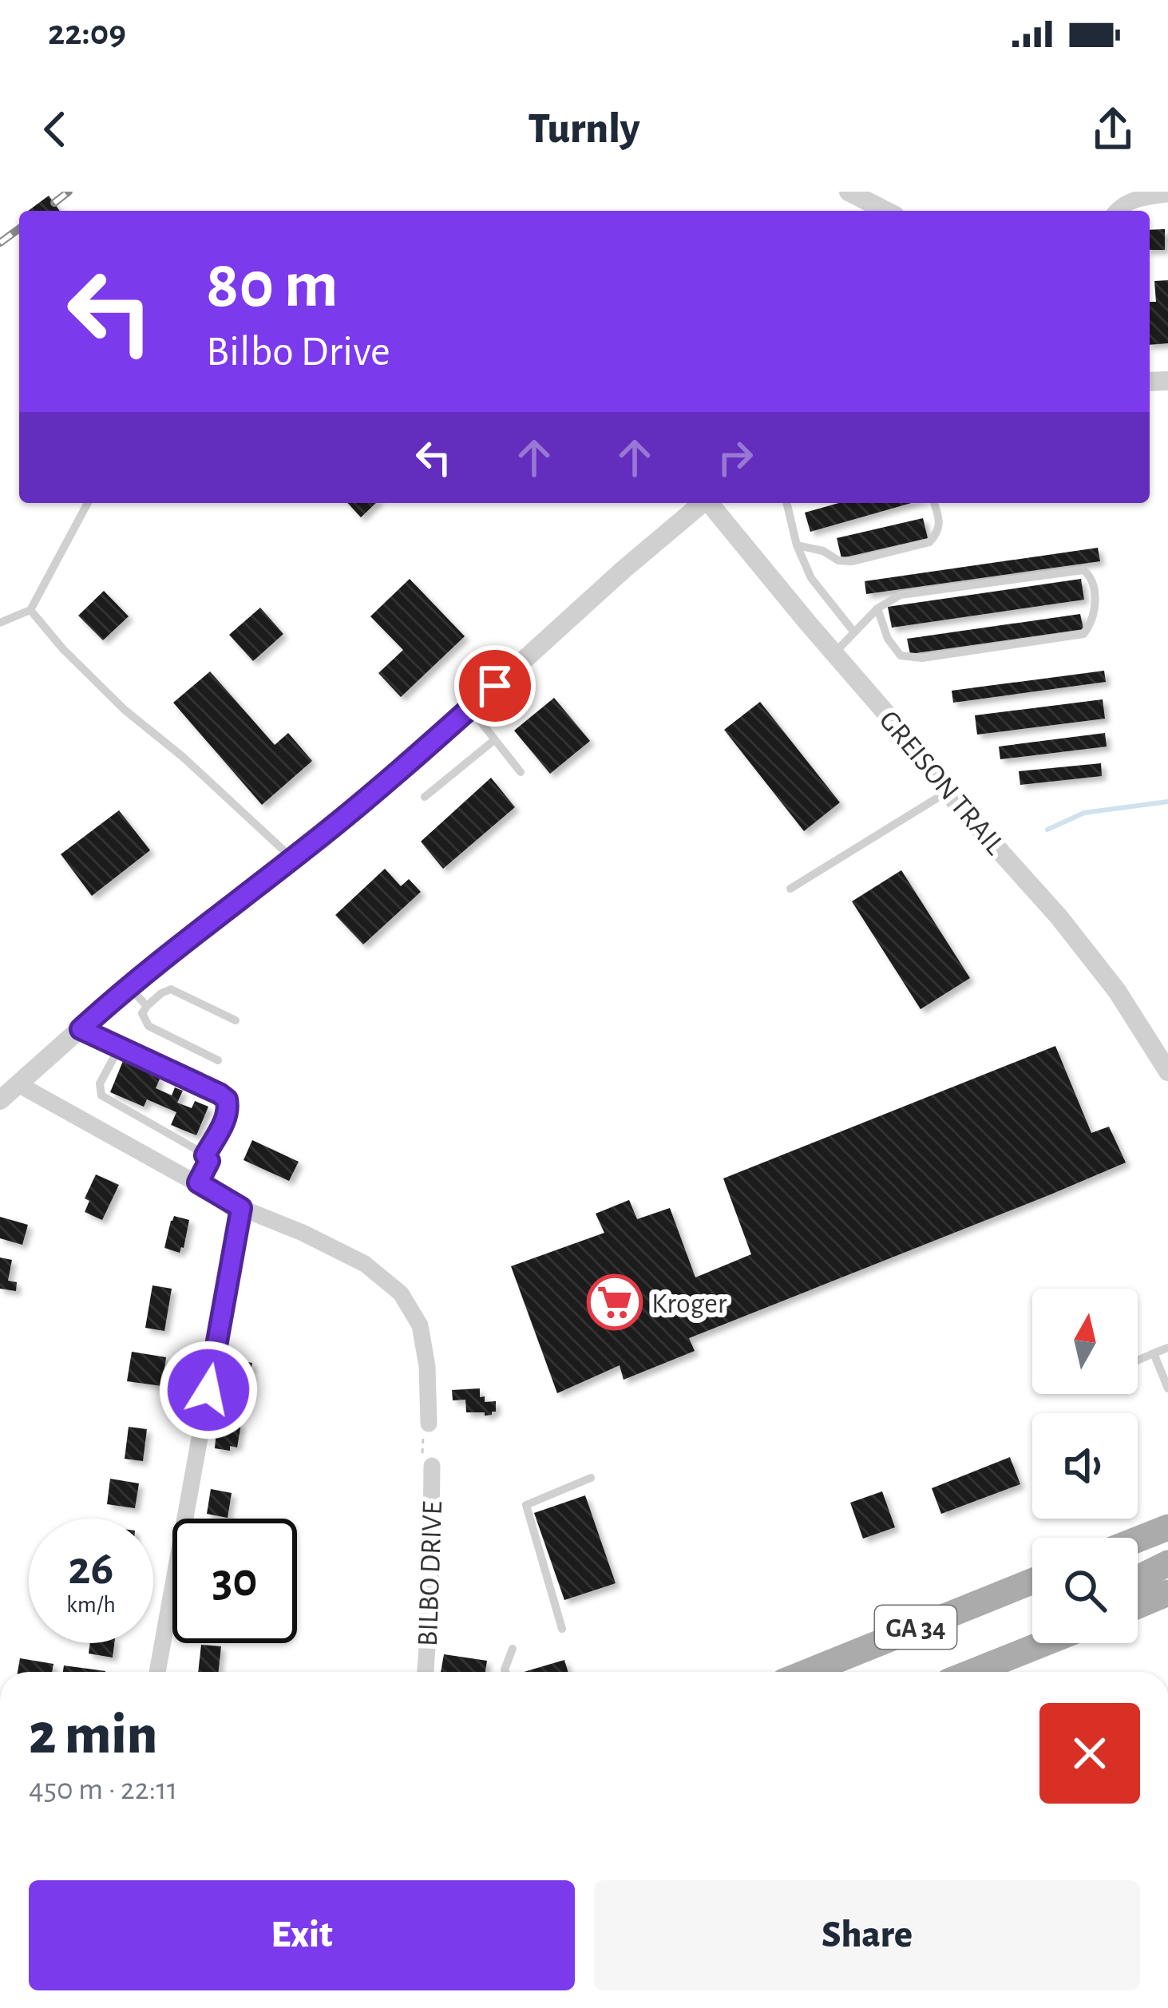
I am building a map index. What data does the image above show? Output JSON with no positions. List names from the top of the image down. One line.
{"streets":{"main road":["GA 34"],"street":["GREISON TRAIL","BILBO DRIVE"]},"places":{"supermarket":["Kroger"]},"north":"top","page":{"status":"22:09","header":"Turnly","turn":["80 m","Bilbo Drive"],"speed":"26 km/h","limit":"30","heading":["2 min","450 m · 22:11"],"buttons":["Exit","Share"]}}
